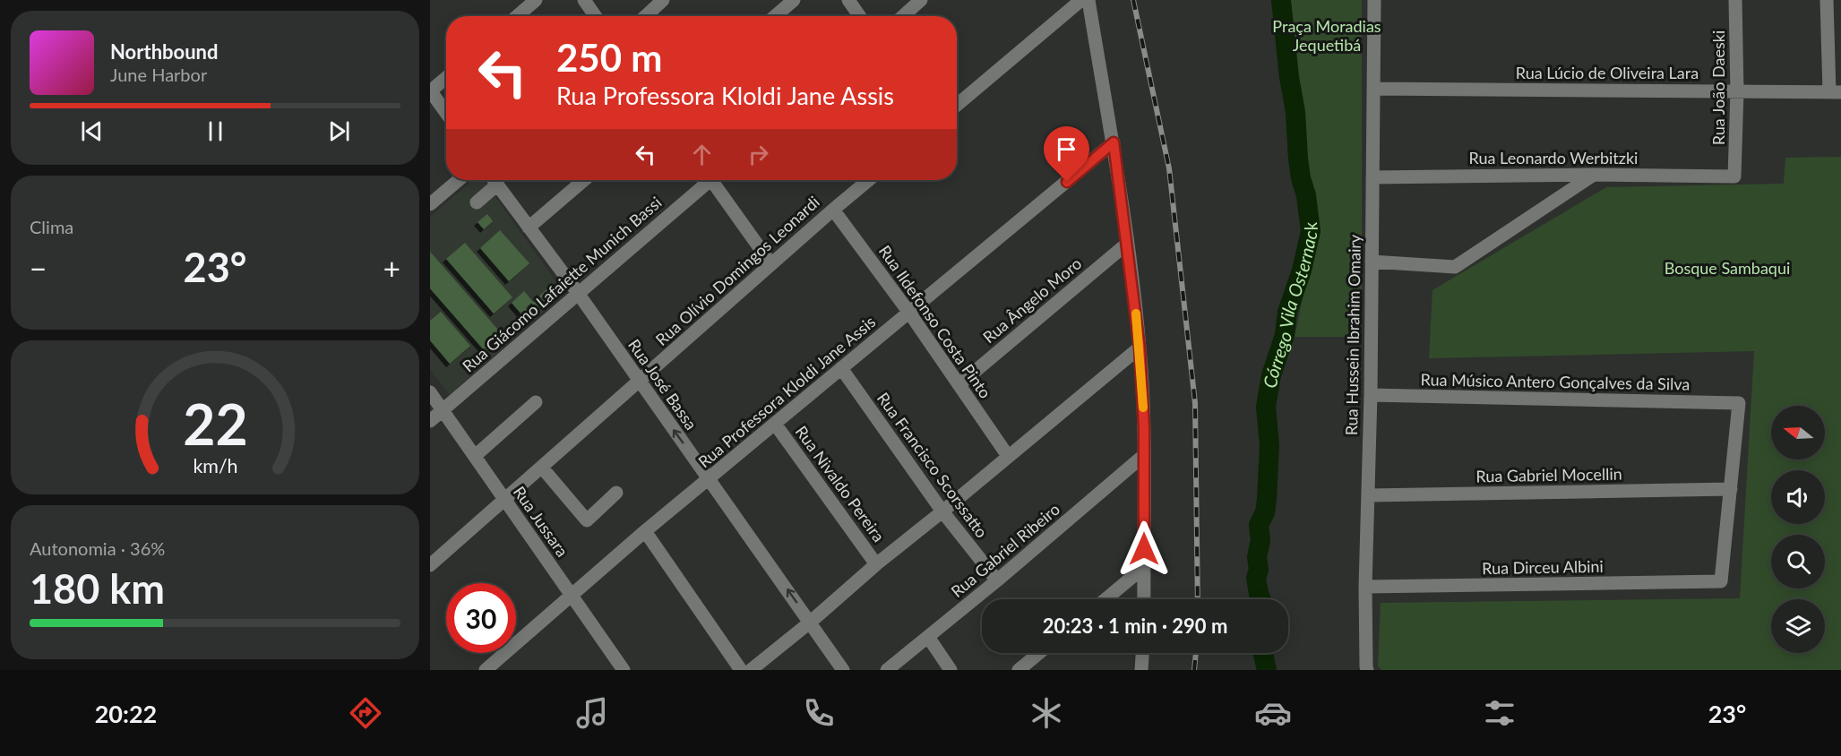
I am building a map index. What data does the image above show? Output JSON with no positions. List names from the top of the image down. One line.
{"streets":{"street":["Rua Lúcio de Oliveira Lara","Rua João Daeski","Rua Leonardo Werbitzki","Rua Olívio Domingos Leonardi","Rua Giácomo Lafaiette Munich Bassi","Rua Ângelo Moro","Rua Ildefonso Costa Pinto","Rua Hussein Ibrahim Omairy","Rua Músico Antero Gonçalves da Silva","Rua José Bassa","Rua Professora Kloldi Jane Assis","Rua Francisco Scorssatto","Rua Gabriel Mocellin","Rua Nivaldo Pereira","Rua Jussara","Rua Gabriel Ribeiro","Rua Dirceu Albini"]},"crossings":[["Rua Lúcio de Oliveira Lara","Rua João Daeski"],["Rua Lúcio de Oliveira Lara","Rua Hussein Ibrahim Omairy"],["Rua João Daeski","Rua Leonardo Werbitzki"],["Rua Leonardo Werbitzki","Rua Hussein Ibrahim Omairy"],["Rua Olívio Domingos Leonardi","Rua Ildefonso Costa Pinto"],["Rua Olívio Domingos Leonardi","Rua José Bassa"],["Rua Olívio Domingos Leonardi","Rua Jussara"],["Rua Giácomo Lafaiette Munich Bassi","Rua José Bassa"],["Rua Giácomo Lafaiette Munich Bassi","Rua Jussara"],["Rua Ângelo Moro","Rua Ildefonso Costa Pinto"],["Rua Ildefonso Costa Pinto","Rua Professora Kloldi Jane Assis"],["Rua Hussein Ibrahim Omairy","Rua Músico Antero Gonçalves da Silva"],["Rua Hussein Ibrahim Omairy","Rua Gabriel Mocellin"],["Rua Hussein Ibrahim Omairy","Rua Dirceu Albini"],["Rua Músico Antero Gonçalves da Silva","Rua Gabriel Mocellin"],["Rua Músico Antero Gonçalves da Silva","Rua Dirceu Albini"],["Rua José Bassa","Rua Professora Kloldi Jane Assis"],["Rua Professora Kloldi Jane Assis","Rua Francisco Scorssatto"],["Rua Professora Kloldi Jane Assis","Rua Nivaldo Pereira"],["Rua Professora Kloldi Jane Assis","Rua Jussara"],["Rua Francisco Scorssatto","Rua Gabriel Ribeiro"],["Rua Gabriel Mocellin","Rua Dirceu Albini"]],"water":["Córrego Vila Osternack"],"parks":["Praça Moradias Jequetibá","Bosque Sambaqui"],"north":"left","page":{"turn":["250 m","Rua Professora Kloldi Jane Assis"],"song":["Northbound","June Harbor"],"tile":["Clima",["Autonomia · 36%","180 km"]],"heat":["−","23°","+"],"limit":"30","trip":"20:23 · 1 min · 290 m","tabs":["20:22","23°"],"gauge":["22","km/h"]}}
